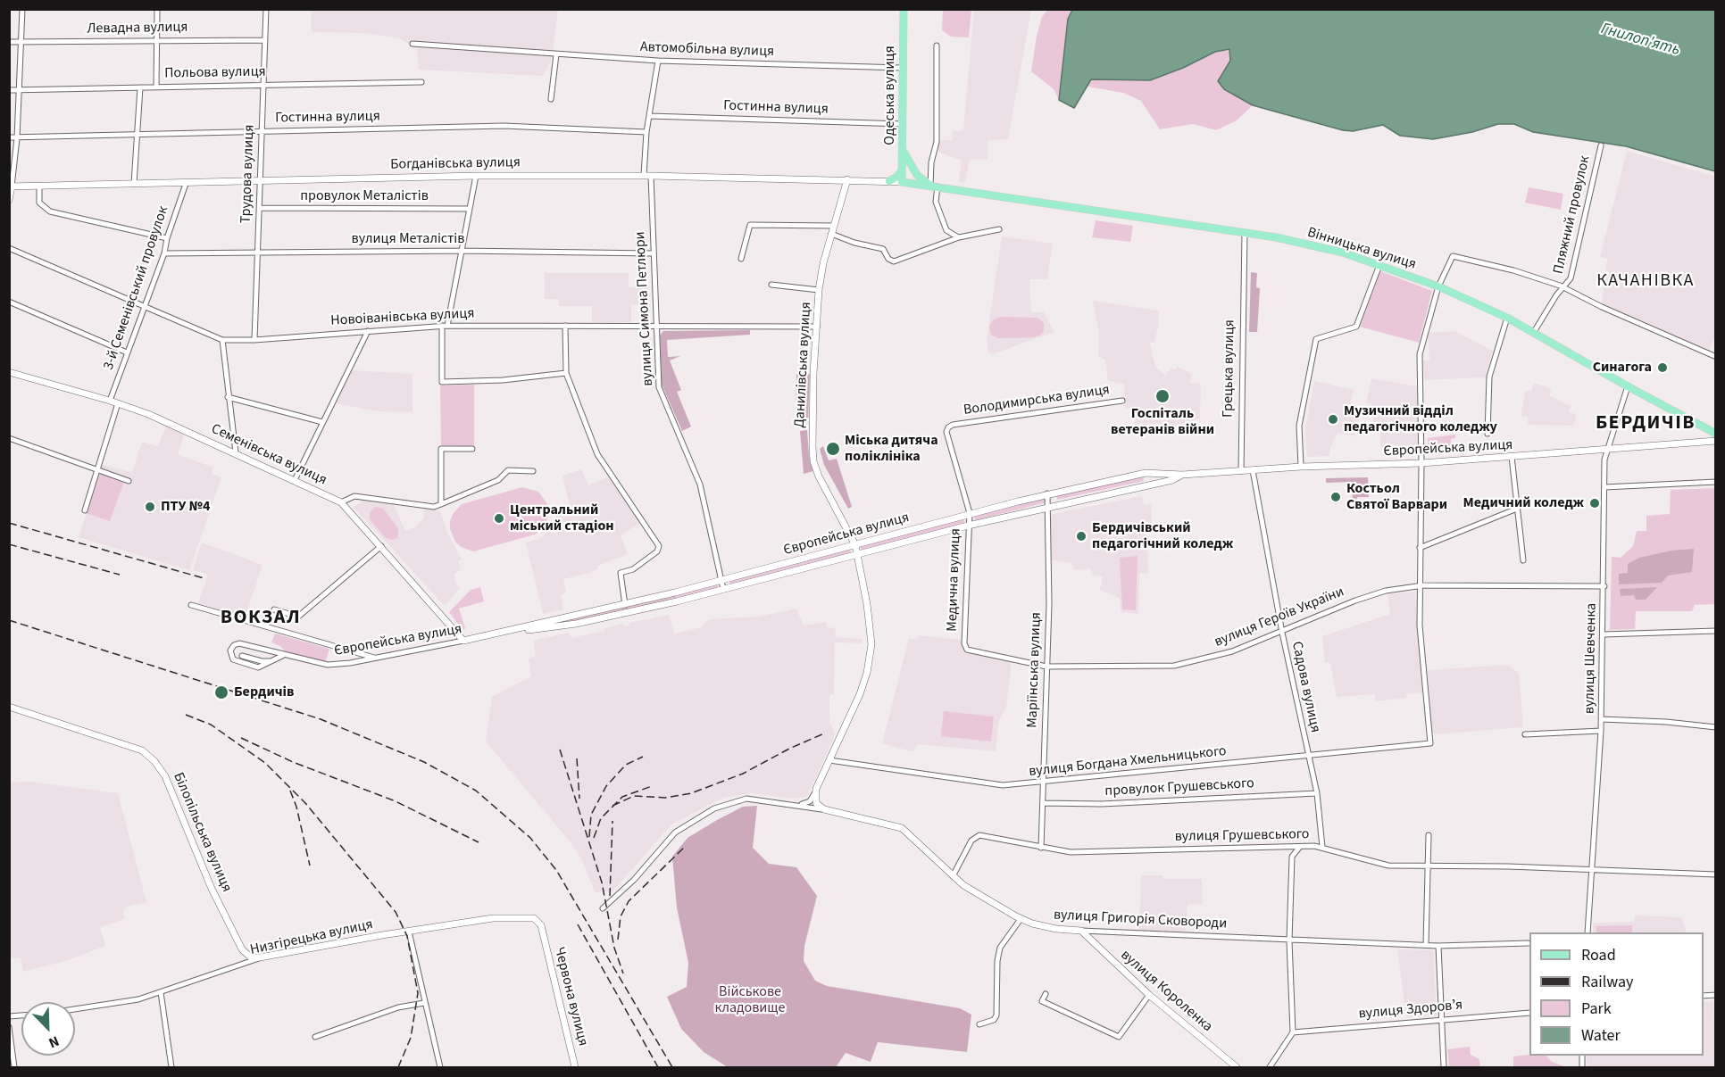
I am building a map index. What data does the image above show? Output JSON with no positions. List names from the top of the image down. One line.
{"streets":{"main road":["Одеська вулиця","Богданівська вулиця","Вінницька вулиця","Данилівська вулиця","Європейська вулиця","Семенівська вулиця","Білопільська вулиця","вулиця Григорія Сковороди","Низгірецька вулиця","вулиця Короленка","Червона вулиця"],"street":["Левадна вулиця","Автомобільна вулиця","Польова вулиця","Гостинна вулиця","Трудова вулиця","провулок Металістів","Пляжний провулок","вулиця Металістів","3-й Семенівський провулок","вулиця Симона Петлюри","Новоіванівська вулиця","Грецька вулиця","Володимирська вулиця","Медична вулиця","вулиця Героїв України","вулиця Шевченка","Маріїнська вулиця","Садова вулиця","вулиця Богдана Хмельницького","провулок Грушевського","вулиця Грушевського","вулиця Здоровʼя"]},"crossings":[["Левадна вулиця","Трудова вулиця"],["Автомобільна вулиця","Одеська вулиця"],["Автомобільна вулиця","вулиця Симона Петлюри"],["Польова вулиця","Трудова вулиця"],["Одеська вулиця","Гостинна вулиця"],["Одеська вулиця","Богданівська вулиця"],["Одеська вулиця","Вінницька вулиця"],["Гостинна вулиця","Трудова вулиця"],["Гостинна вулиця","вулиця Симона Петлюри"],["Богданівська вулиця","Трудова вулиця"],["Богданівська вулиця","Вінницька вулиця"],["Богданівська вулиця","3-й Семенівський провулок"],["Богданівська вулиця","вулиця Симона Петлюри"],["Богданівська вулиця","Данилівська вулиця"],["Трудова вулиця","провулок Металістів"],["Трудова вулиця","вулиця Металістів"],["Трудова вулиця","Новоіванівська вулиця"],["Пляжний провулок","Вінницька вулиця"],["вулиця Металістів","3-й Семенівський провулок"],["вулиця Металістів","вулиця Симона Петлюри"],["Вінницька вулиця","Грецька вулиця"],["Вінницька вулиця","вулиця Шевченка"],["3-й Семенівський провулок","Новоіванівська вулиця"],["3-й Семенівський провулок","Семенівська вулиця"],["вулиця Симона Петлюри","Новоіванівська вулиця"],["вулиця Симона Петлюри","Європейська вулиця"],["Новоіванівська вулиця","Данилівська вулиця"],["Данилівська вулиця","Європейська вулиця"],["Данилівська вулиця","вулиця Богдана Хмельницького"],["Грецька вулиця","Європейська вулиця"],["Володимирська вулиця","Європейська вулиця"],["Володимирська вулиця","Медична вулиця"],["Європейська вулиця","Семенівська вулиця"],["Європейська вулиця","Медична вулиця"],["Європейська вулиця","вулиця Шевченка"],["Європейська вулиця","Маріїнська вулиця"],["Європейська вулиця","Садова вулиця"],["Медична вулиця","вулиця Героїв України"],["вулиця Героїв України","вулиця Шевченка"],["вулиця Героїв України","Маріїнська вулиця"],["вулиця Героїв України","Садова вулиця"],["вулиця Героїв України","вулиця Богдана Хмельницького"],["вулиця Шевченка","вулиця Грушевського"],["Маріїнська вулиця","вулиця Богдана Хмельницького"],["Маріїнська вулиця","провулок Грушевського"],["Маріїнська вулиця","вулиця Грушевського"],["Садова вулиця","вулиця Богдана Хмельницького"],["Садова вулиця","провулок Грушевського"],["Садова вулиця","вулиця Грушевського"],["вулиця Грушевського","вулиця Григорія Сковороди"],["вулиця Григорія Сковороди","вулиця Короленка"],["Низгірецька вулиця","Червона вулиця"]],"districts":["КАЧАНІВКА","БЕРДИЧІВ","ВОКЗАЛ"],"water":["Гнилоп'ять"],"parks":["Військове кладовище"],"places":["Синагога","Госпіталь ветеранів війни","Музичний відділ педагогічного коледжу","Міська дитяча поліклініка","Костьол Святої Варвари","Медичний коледж","ПТУ №4","Центральний міський стадіон","Бердичівський педагогічний коледж","Бердичів"],"legend":["Road","Railway","Park","Water"],"north":"bottom right"}
